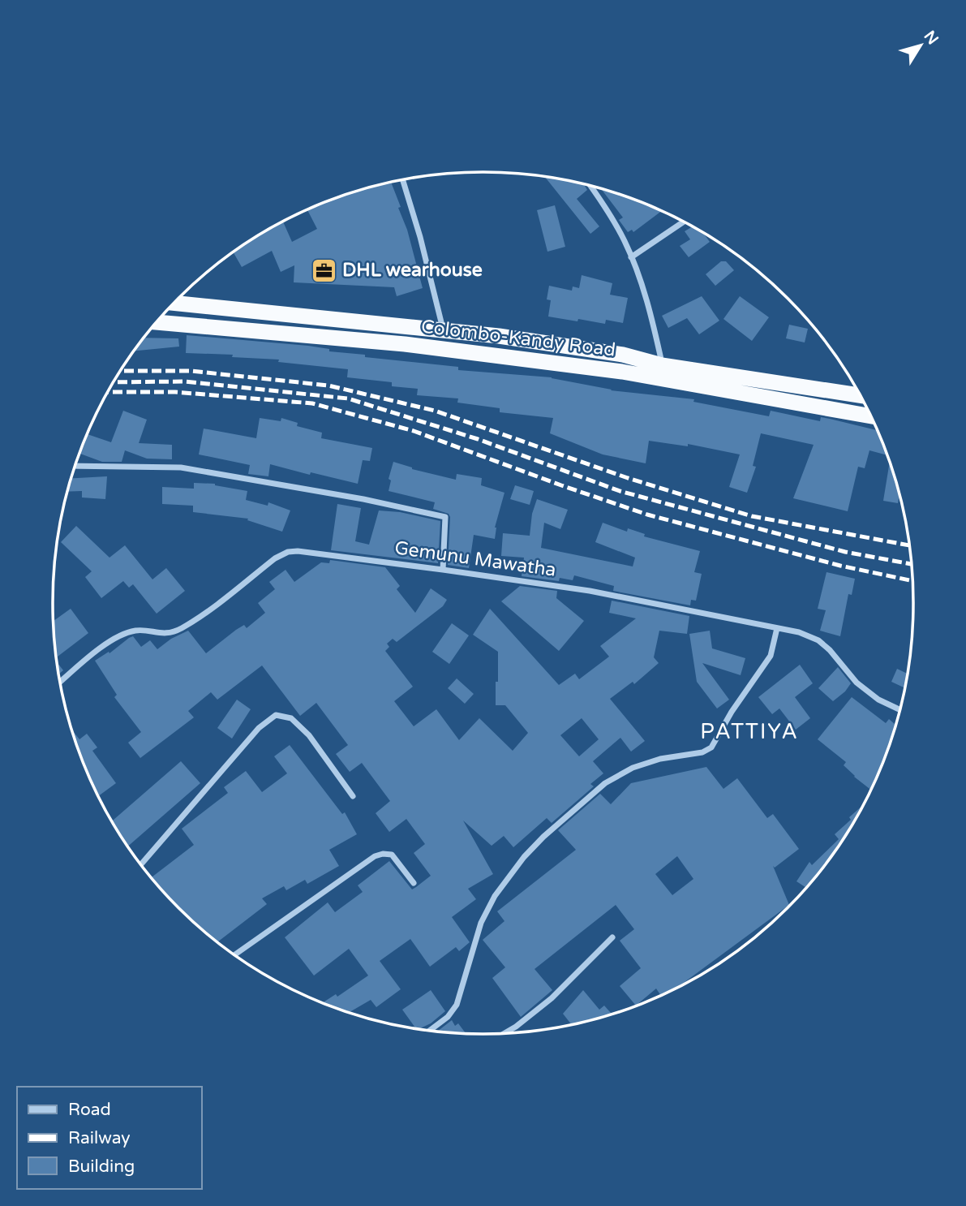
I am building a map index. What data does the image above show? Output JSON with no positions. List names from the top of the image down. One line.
{"streets":{"highway":["Colombo-Kandy Road"],"street":["Gemunu Mawatha"]},"districts":["PATTIYA"],"places":{"office":["DHL wearhouse"]},"legend":["Road","Railway","Building"],"north":"top right"}
